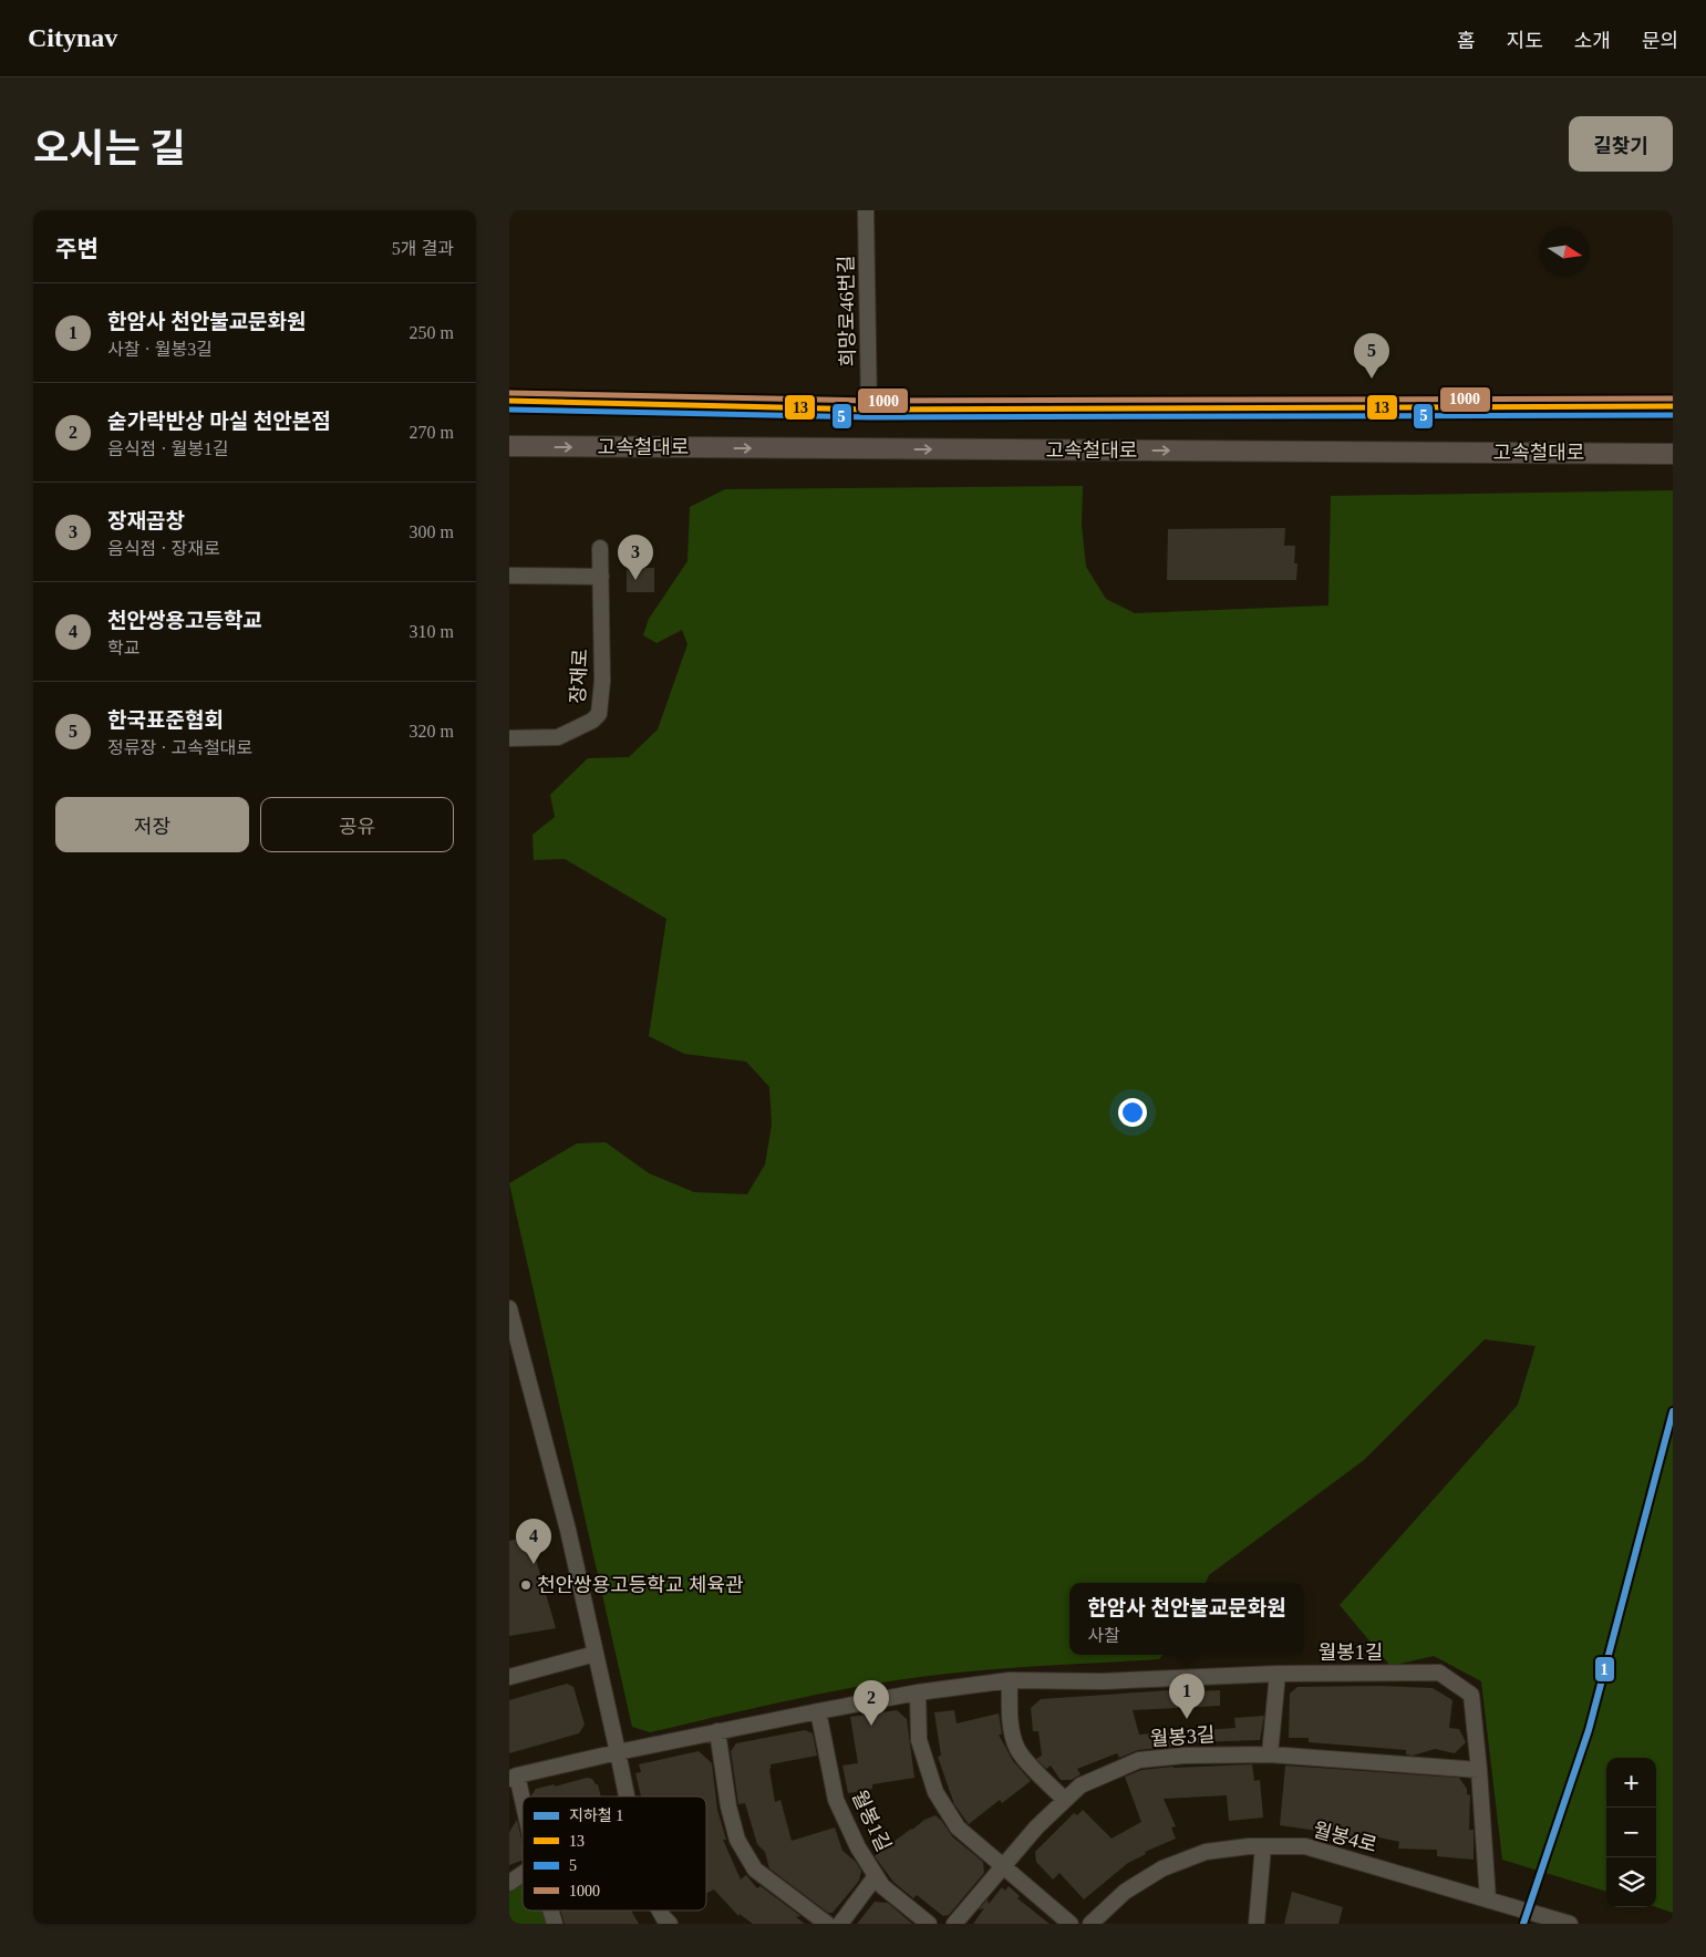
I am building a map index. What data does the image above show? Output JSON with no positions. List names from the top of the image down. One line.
{"streets":{"main road":["고속철대로"],"street":["희망로46번길","장재로","월봉1길","월봉3길","월봉4로"]},"crossings":[["월봉1길","월봉3길"],["월봉1길","월봉4로"]],"places":["천안쌍용고등학교 체육관"],"lines":["transit line 1000","transit line 13","transit line 5","metro line 1"],"legend":["지하철 1","13","5","1000"],"north":"right","page":{"header":"Citynav","nav":["홈","지도","소개","문의"],"title":"오시는 길","buttons":["길찾기",["저장","공유"]],"heading":["주변","5개 결과"],"list":[{"mark":"1","name":"한암사 천안불교문화원","note":"사찰 · 월봉3길","value":"250 m"},{"mark":"2","name":"숟가락반상 마실 천안본점","note":"음식점 · 월봉1길","value":"270 m"},{"mark":"3","name":"장재곱창","note":"음식점 · 장재로","value":"300 m"},{"mark":"4","name":"천안쌍용고등학교","note":"학교","value":"310 m"},{"mark":"5","name":"한국표준협회","note":"정류장 · 고속철대로","value":"320 m"}],"pins":["5","3","4","1","2"],"popup":["한암사 천안불교문화원","사찰"],"map_buttons":["+","−"]}}
